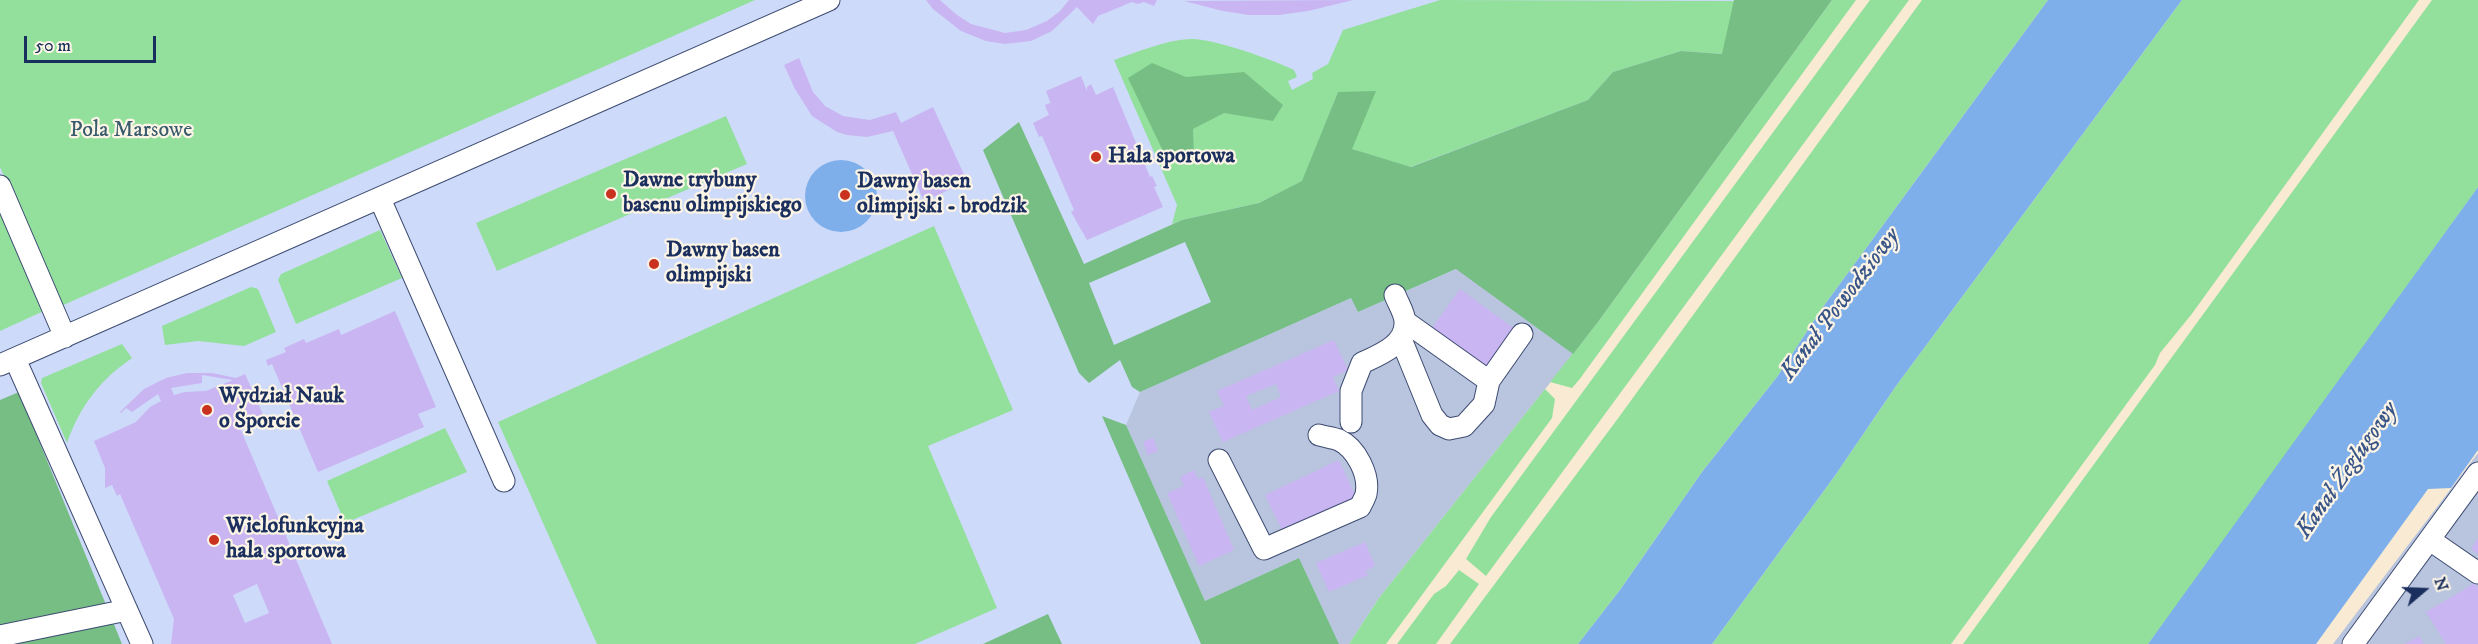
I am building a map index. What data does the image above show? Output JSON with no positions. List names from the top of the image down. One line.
{"water":["Kanał Powodziowy","Kanał Żeglugowy"],"parks":["Pola Marsowe"],"places":["Hala sportowa","Dawne trybuny basenu olimpijskiego","Dawny basen olimpijski - brodzik","Dawny basen olimpijski","Wydział Nauk o Sporcie","Wielofunkcyjna hala sportowa"],"scale_bar":"50 m","north":"right"}
